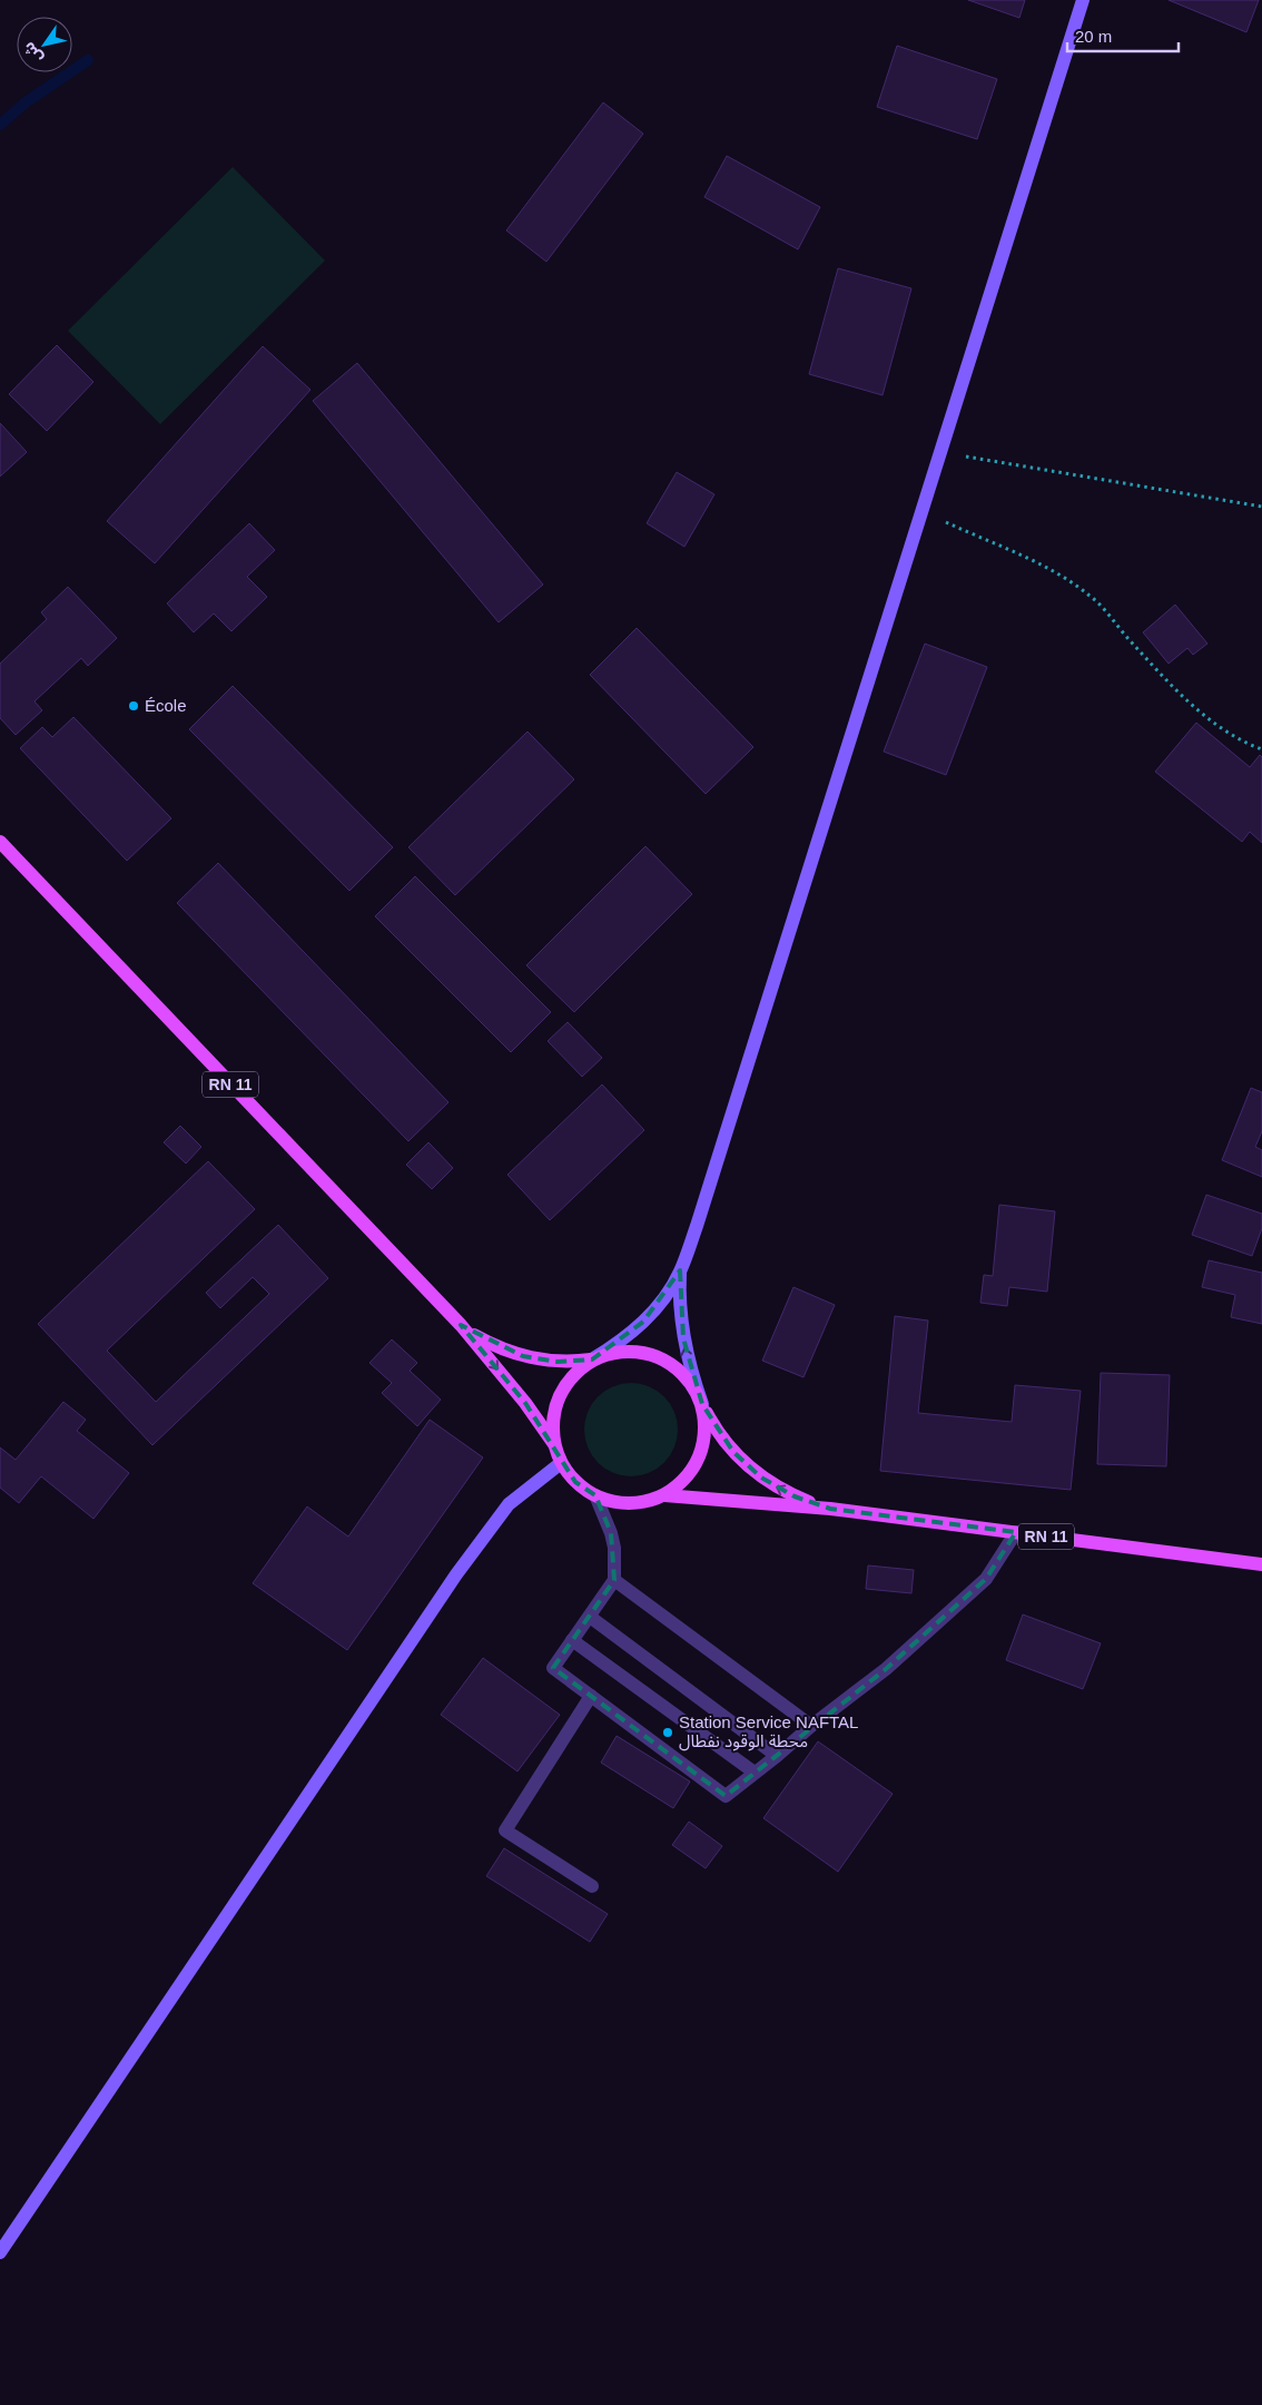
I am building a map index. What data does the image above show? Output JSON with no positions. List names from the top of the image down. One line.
{"streets":{"main road":["RN 11"]},"places":["École","Station Service NAFTAL محطة الوقود نفطال"],"scale_bar":"20 m","north":"bottom left"}
